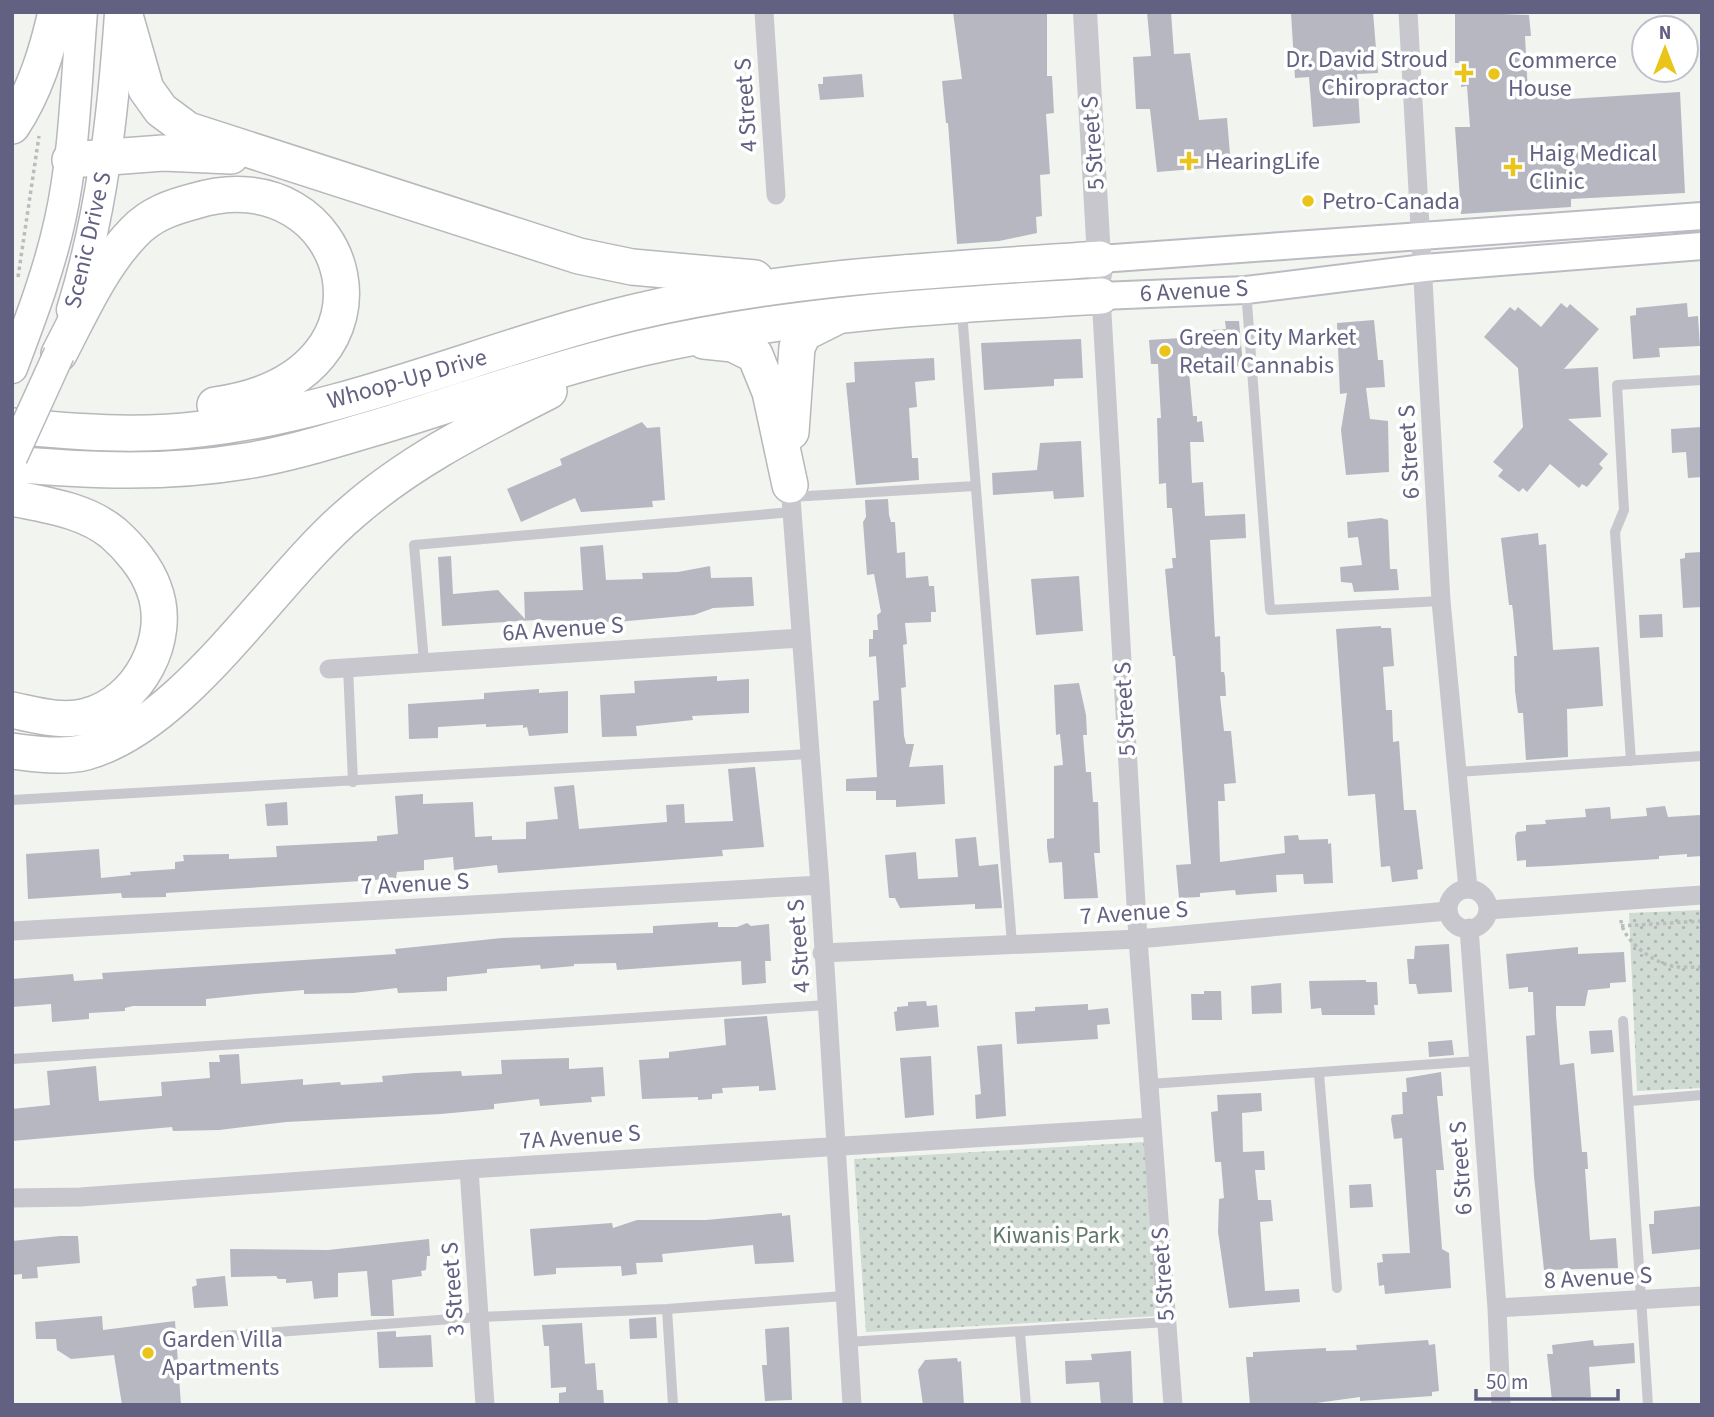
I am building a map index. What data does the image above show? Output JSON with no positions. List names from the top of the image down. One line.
{"streets":{"highway":["6 Avenue S","Whoop-Up Drive"],"main road":["Scenic Drive S"],"street":["4 Street S","5 Street S","6 Street S","6A Avenue S","7 Avenue S","7A Avenue S","8 Avenue S","3 Street S"]},"crossings":[["4 Street S","6A Avenue S"],["4 Street S","7 Avenue S"],["4 Street S","7A Avenue S"],["5 Street S","6 Avenue S"],["5 Street S","7 Avenue S"],["5 Street S","7A Avenue S"],["6 Avenue S","Whoop-Up Drive"],["6 Avenue S","6 Street S"],["6 Street S","7 Avenue S"],["6 Street S","8 Avenue S"],["7A Avenue S","3 Street S"]],"parks":["Kiwanis Park"],"places":{"health":["Dr. David Stroud Chiropractor","HearingLife","Haig Medical Clinic"],"other":["Commerce House","Petro-Canada","Green City Market Retail Cannabis","Garden Villa Apartments"]},"scale_bar":"50 m","north":"top"}
